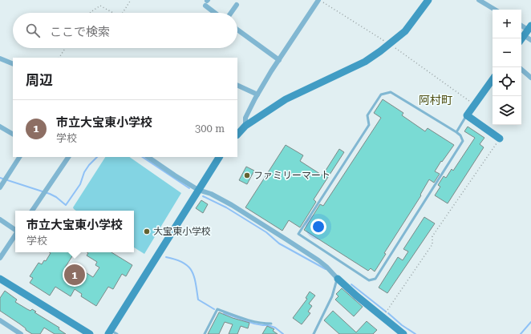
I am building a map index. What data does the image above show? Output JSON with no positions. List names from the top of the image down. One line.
{"districts":["阿村町"],"places":["ファミリーマート","大宝東小学校"],"page":{"map_buttons":["+","−"],"search":"ここで検索","heading":"周辺","list":[{"mark":"1","name":"市立大宝東小学校","note":"学校","value":"300 m"}],"popup":["市立大宝東小学校","学校"],"pins":"1"}}
